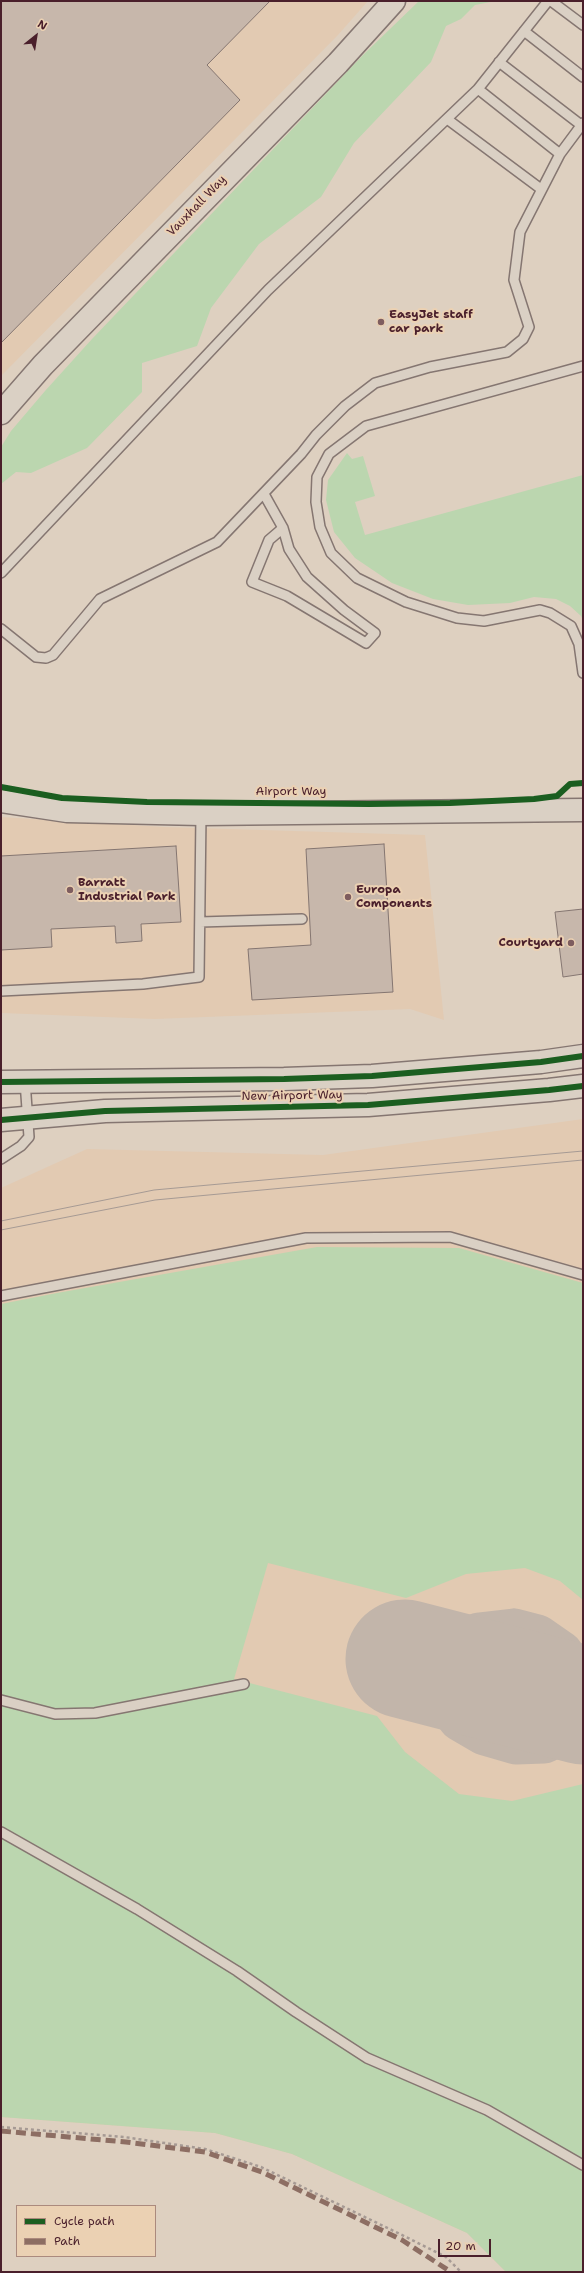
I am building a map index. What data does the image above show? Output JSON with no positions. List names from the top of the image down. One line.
{"streets":{"main road":["Vauxhall Way","Airport Way","New Airport Way"]},"places":["EasyJet staff car park","Barratt Industrial Park","Europa Components","Courtyard"],"legend":["Cycle path","Path"],"scale_bar":"20 m","north":"top right"}
